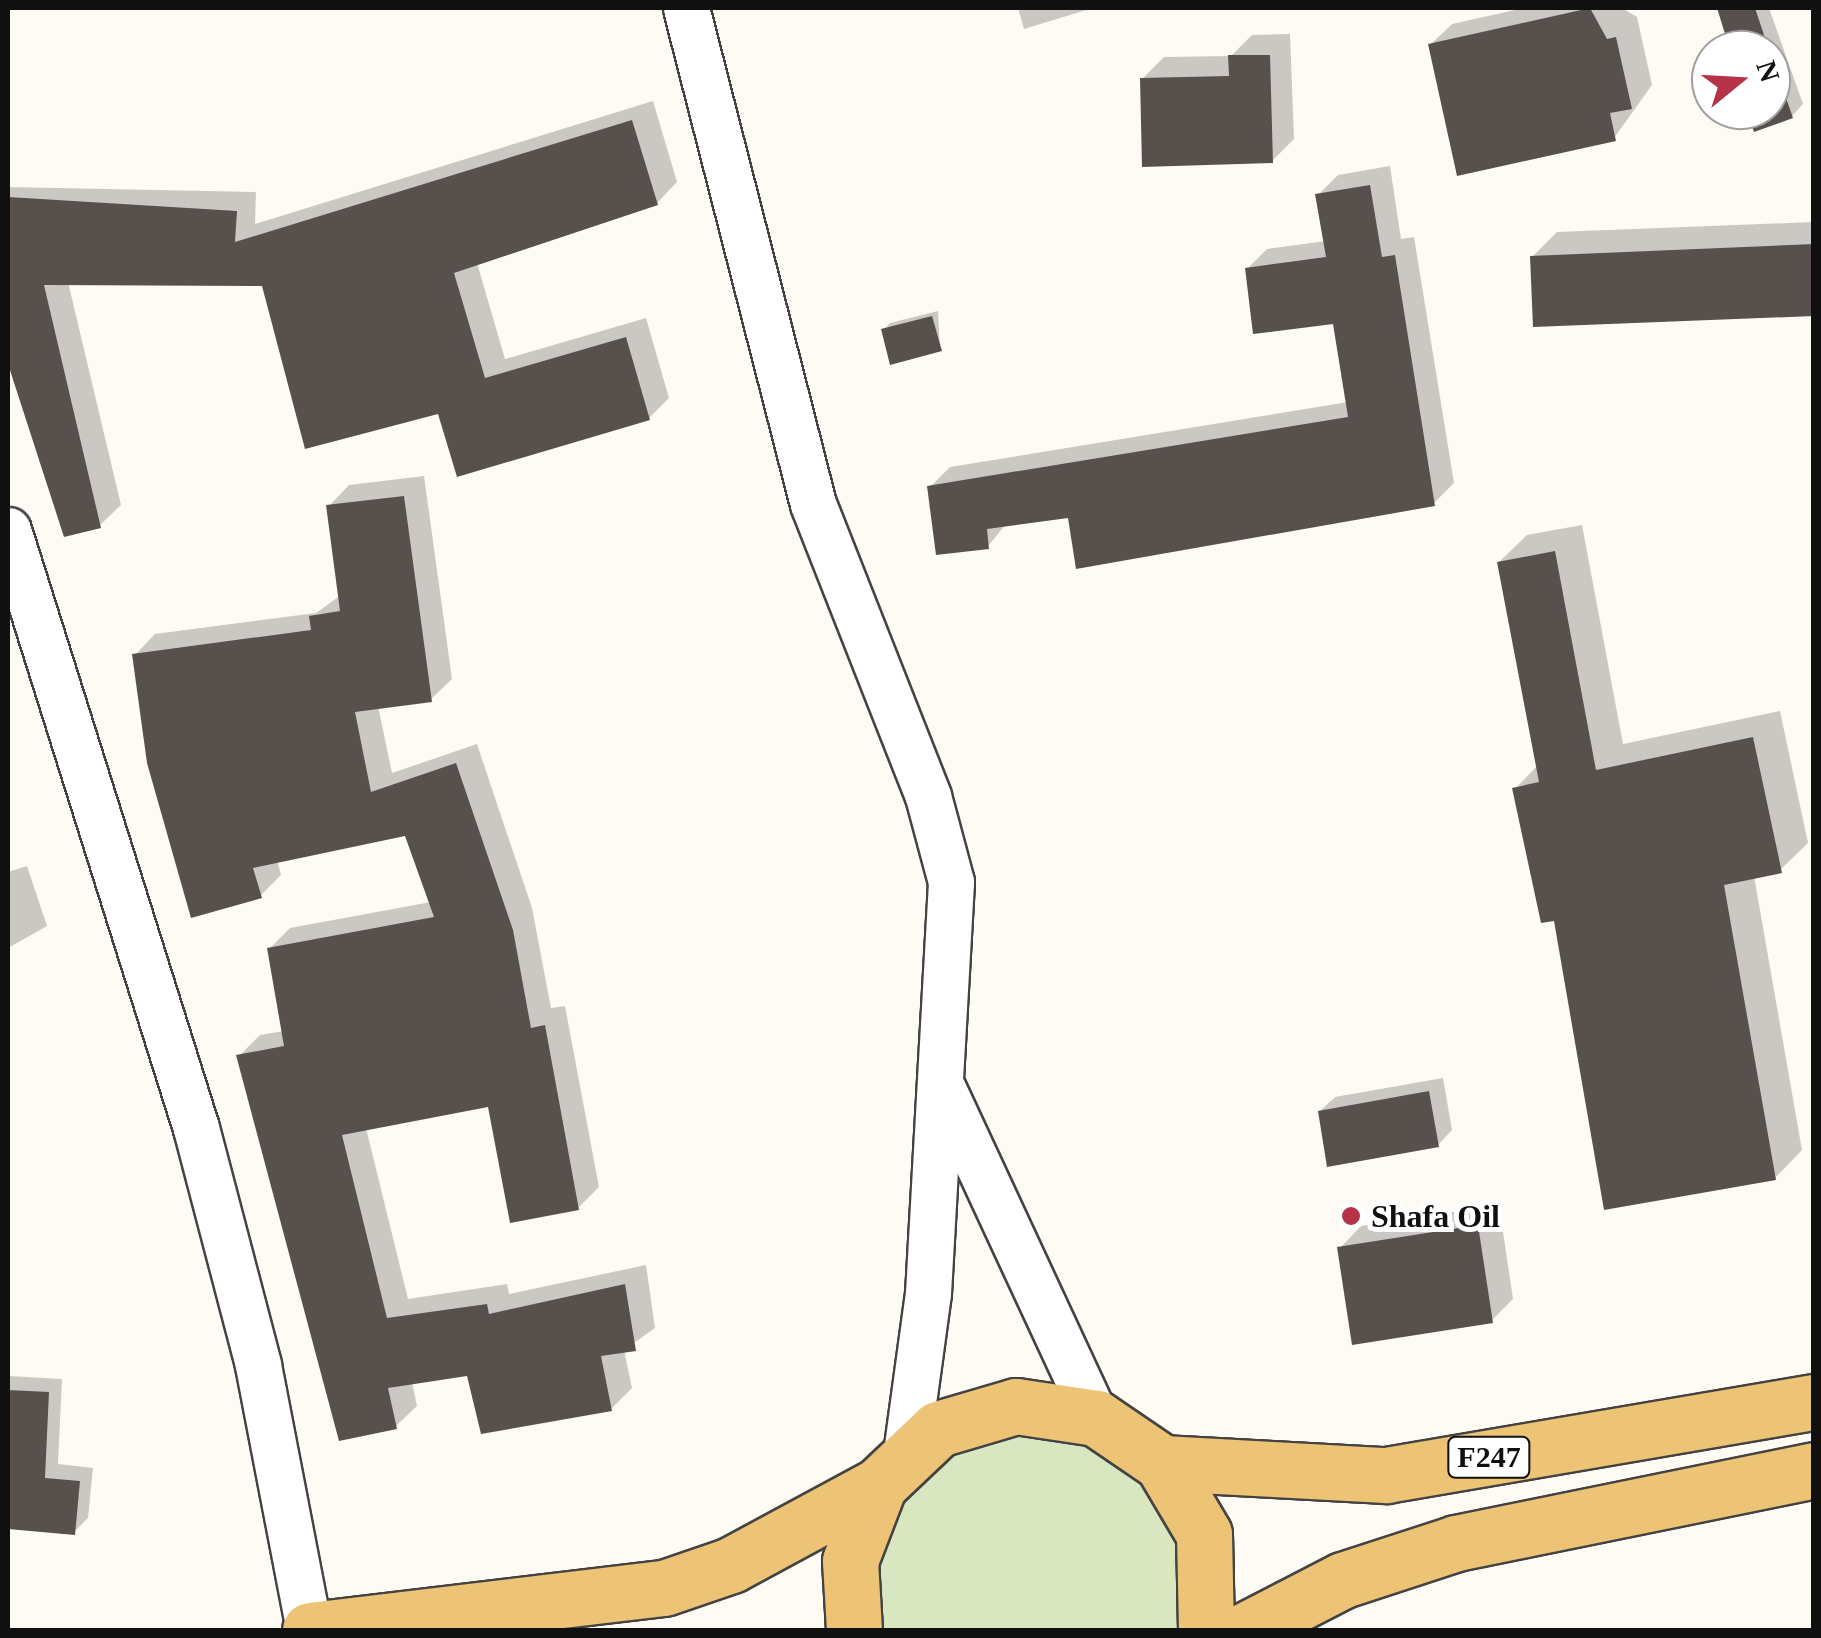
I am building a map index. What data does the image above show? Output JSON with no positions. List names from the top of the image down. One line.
{"streets":{"main road":["F247"]},"places":["Shafa Oil"],"north":"right"}
